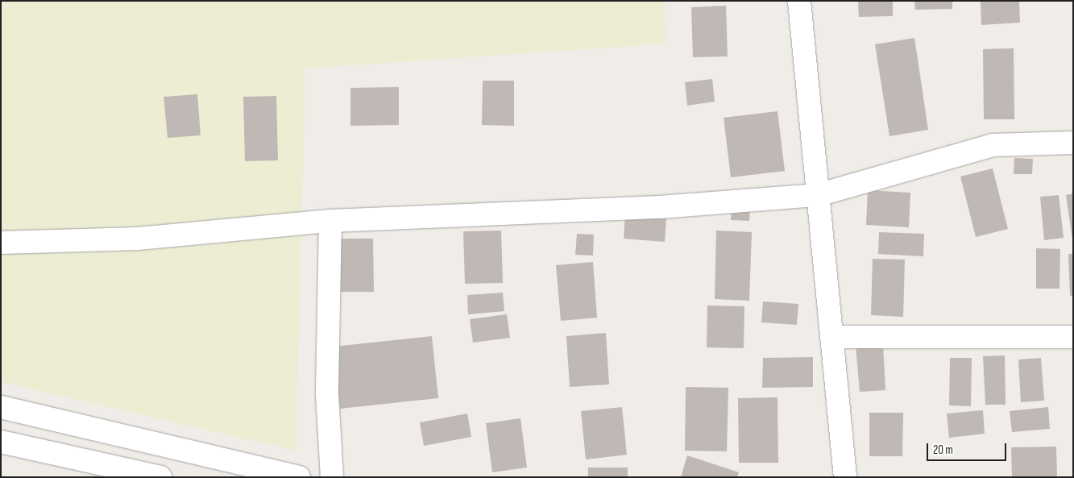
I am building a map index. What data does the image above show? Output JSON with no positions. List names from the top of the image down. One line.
{"scale_bar":"20 m"}
